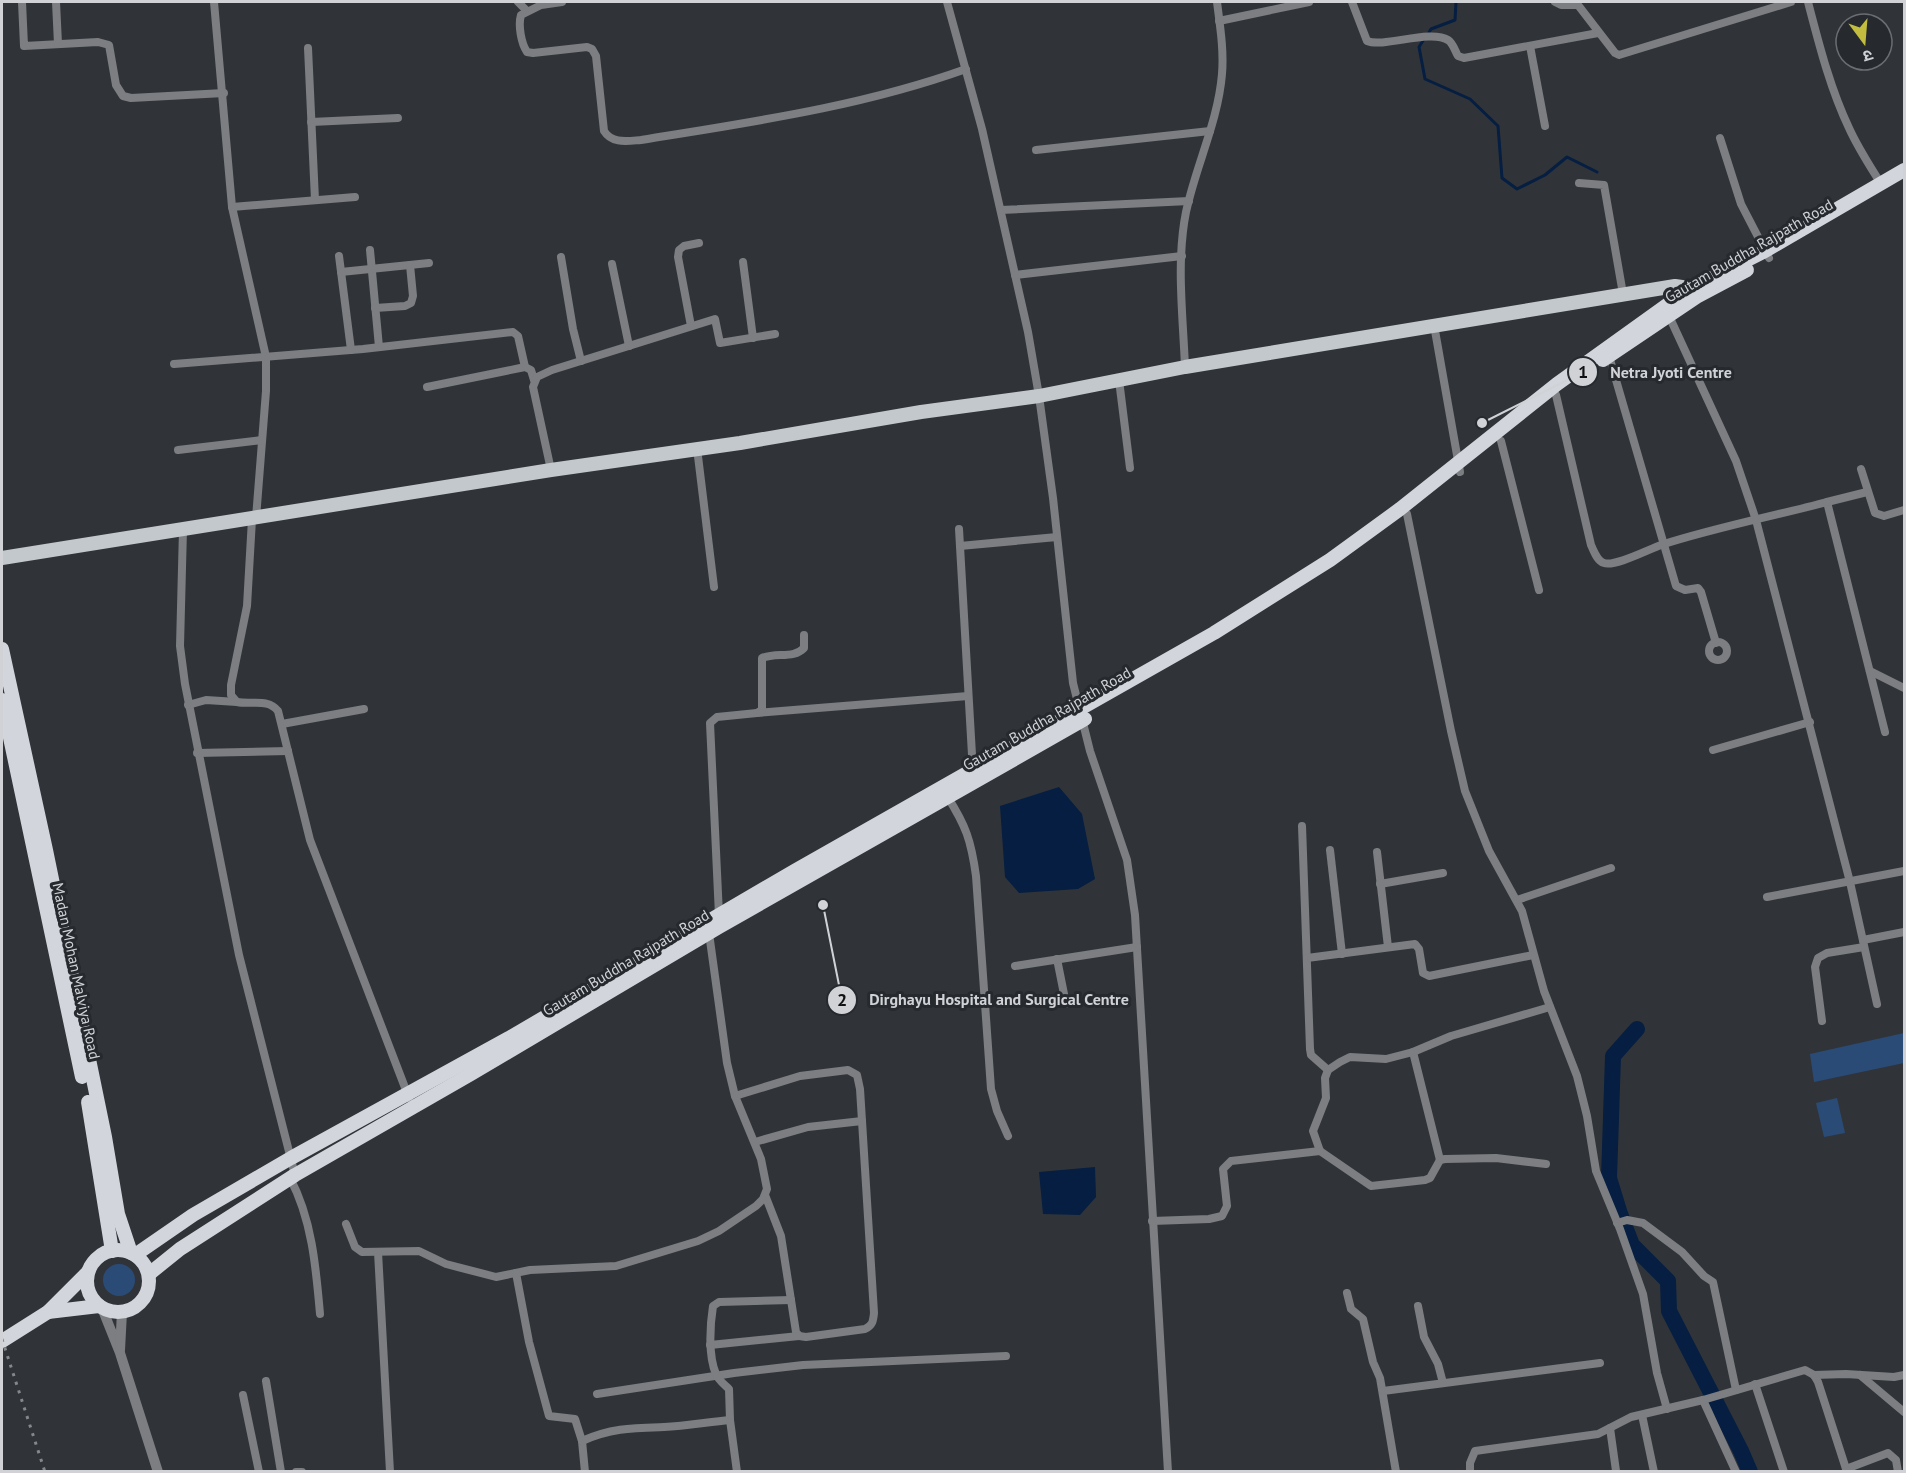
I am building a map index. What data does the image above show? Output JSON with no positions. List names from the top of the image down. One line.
{"streets":{"highway":["Gautam Buddha Rajpath Road","Madan Mohan Malviya Road"]},"crossings":[["Gautam Buddha Rajpath Road","Madan Mohan Malviya Road"]],"places":["Netra Jyoti Centre","Dirghayu Hospital and Surgical Centre"],"north":"bottom"}
